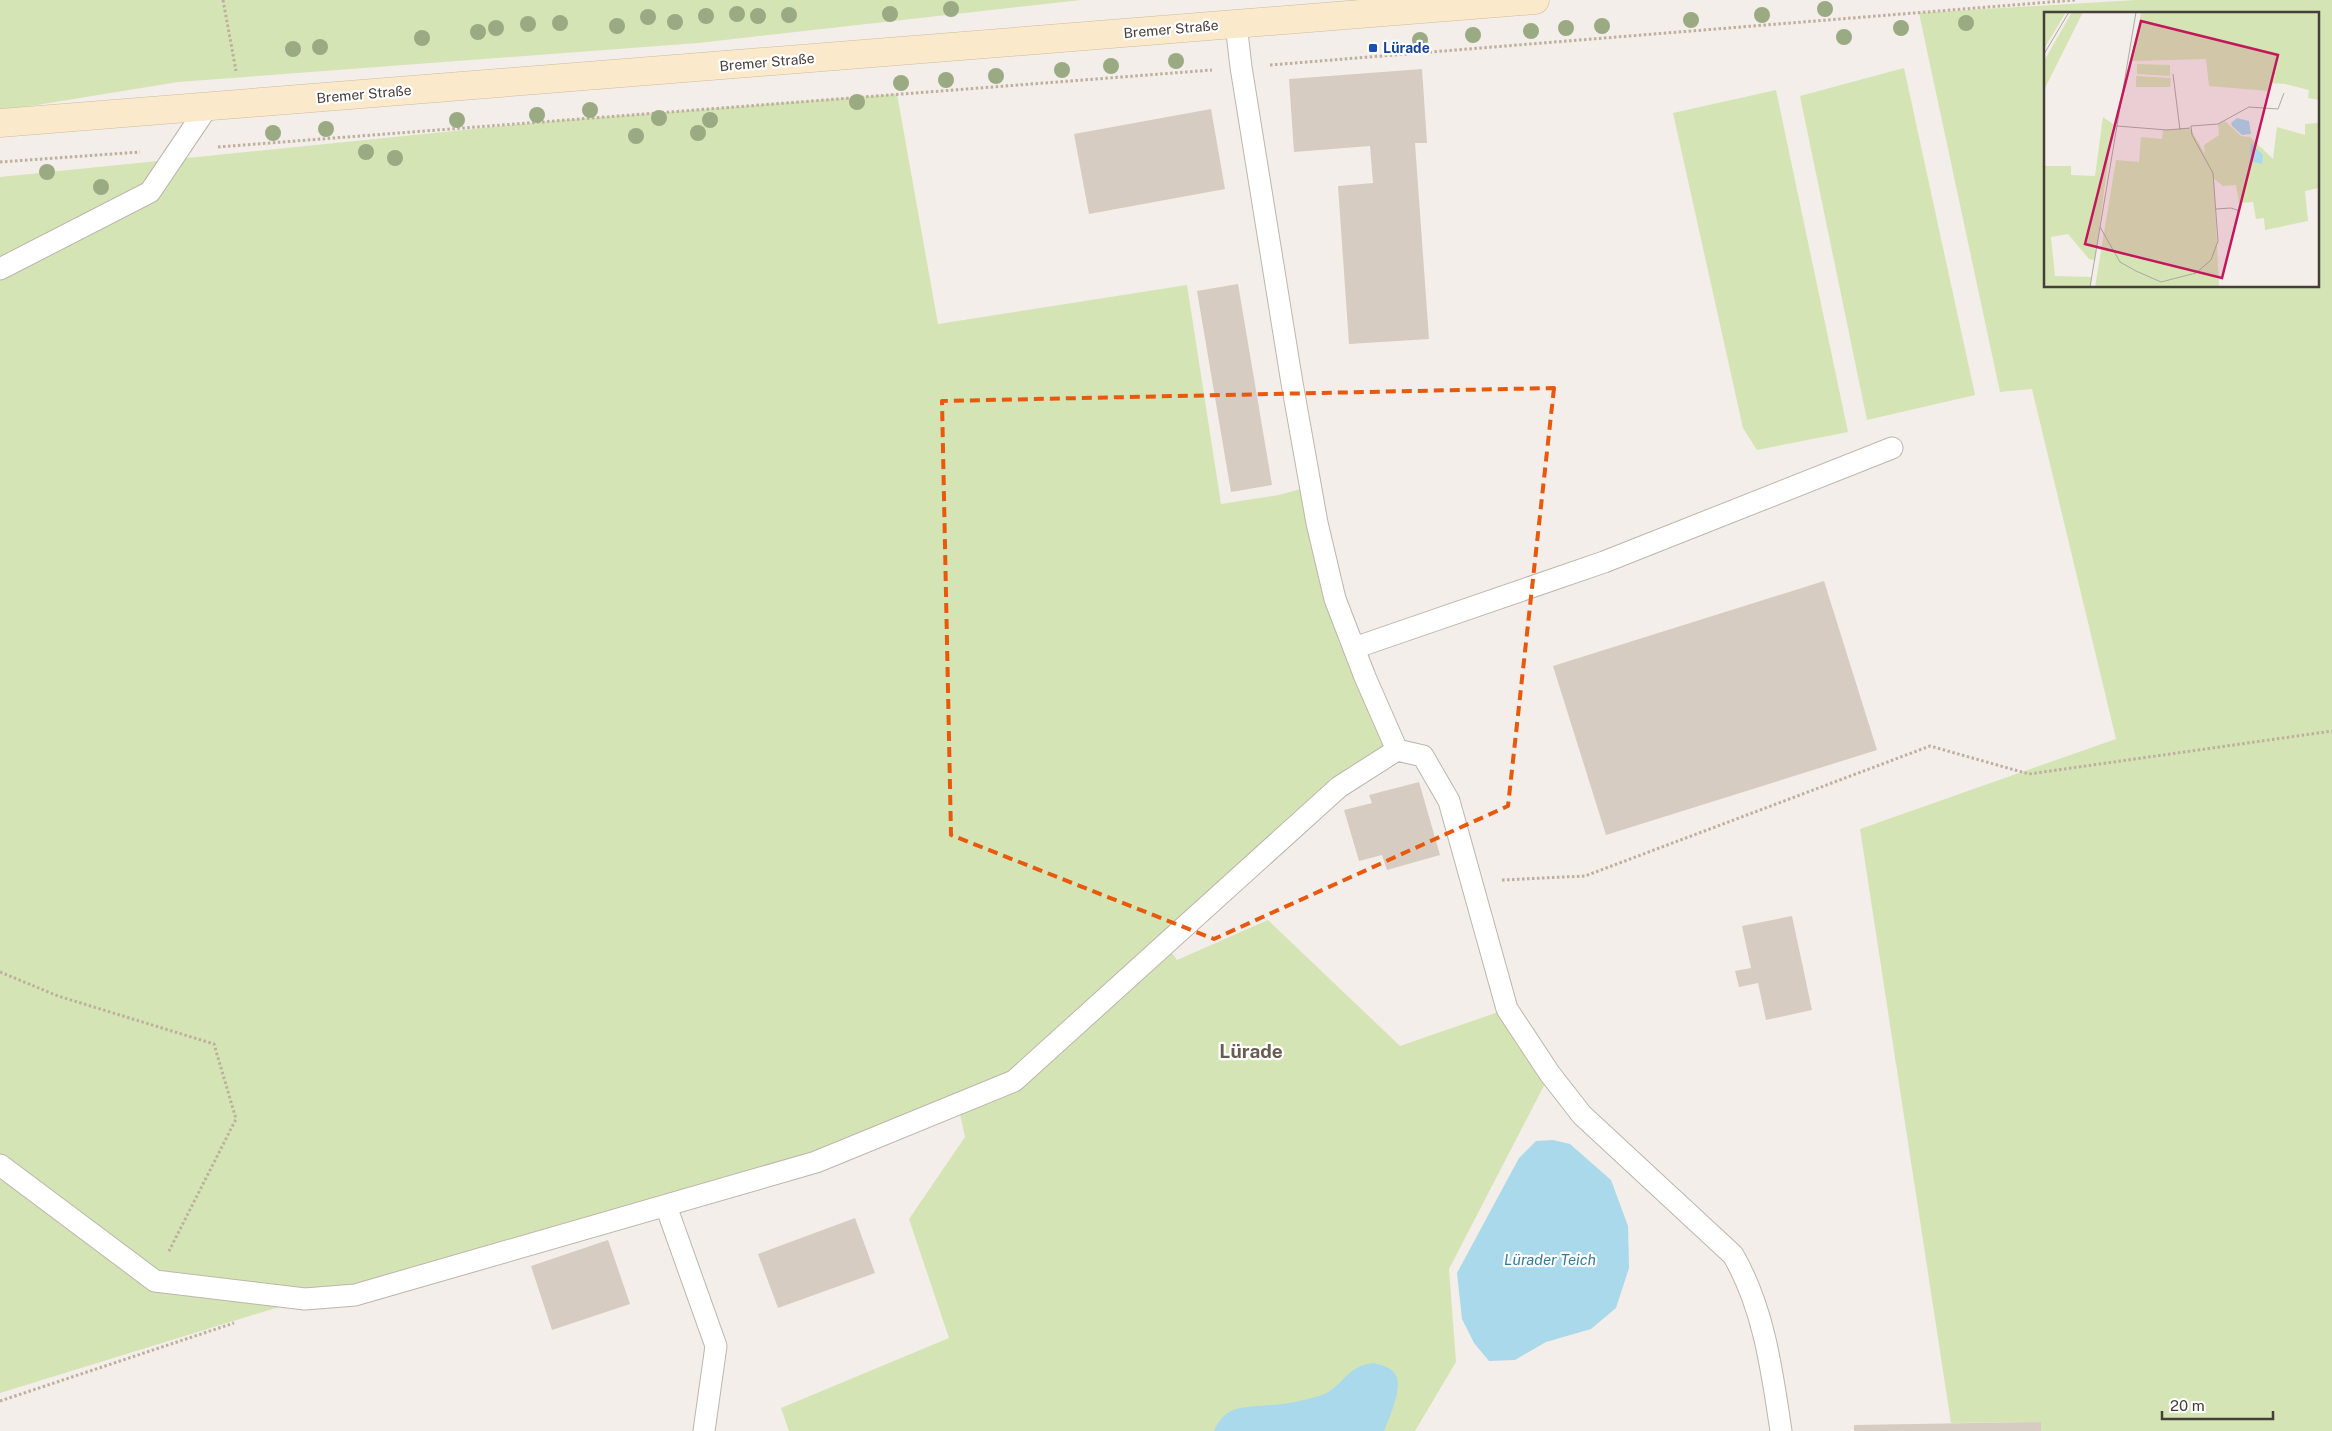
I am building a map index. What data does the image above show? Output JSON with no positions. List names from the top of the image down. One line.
{"streets":{"main road":["Bremer Straße"]},"districts":["Lürade"],"water":["Lürader Teich"],"places":{"transit":["Lürade"]},"scale_bar":"20 m"}
